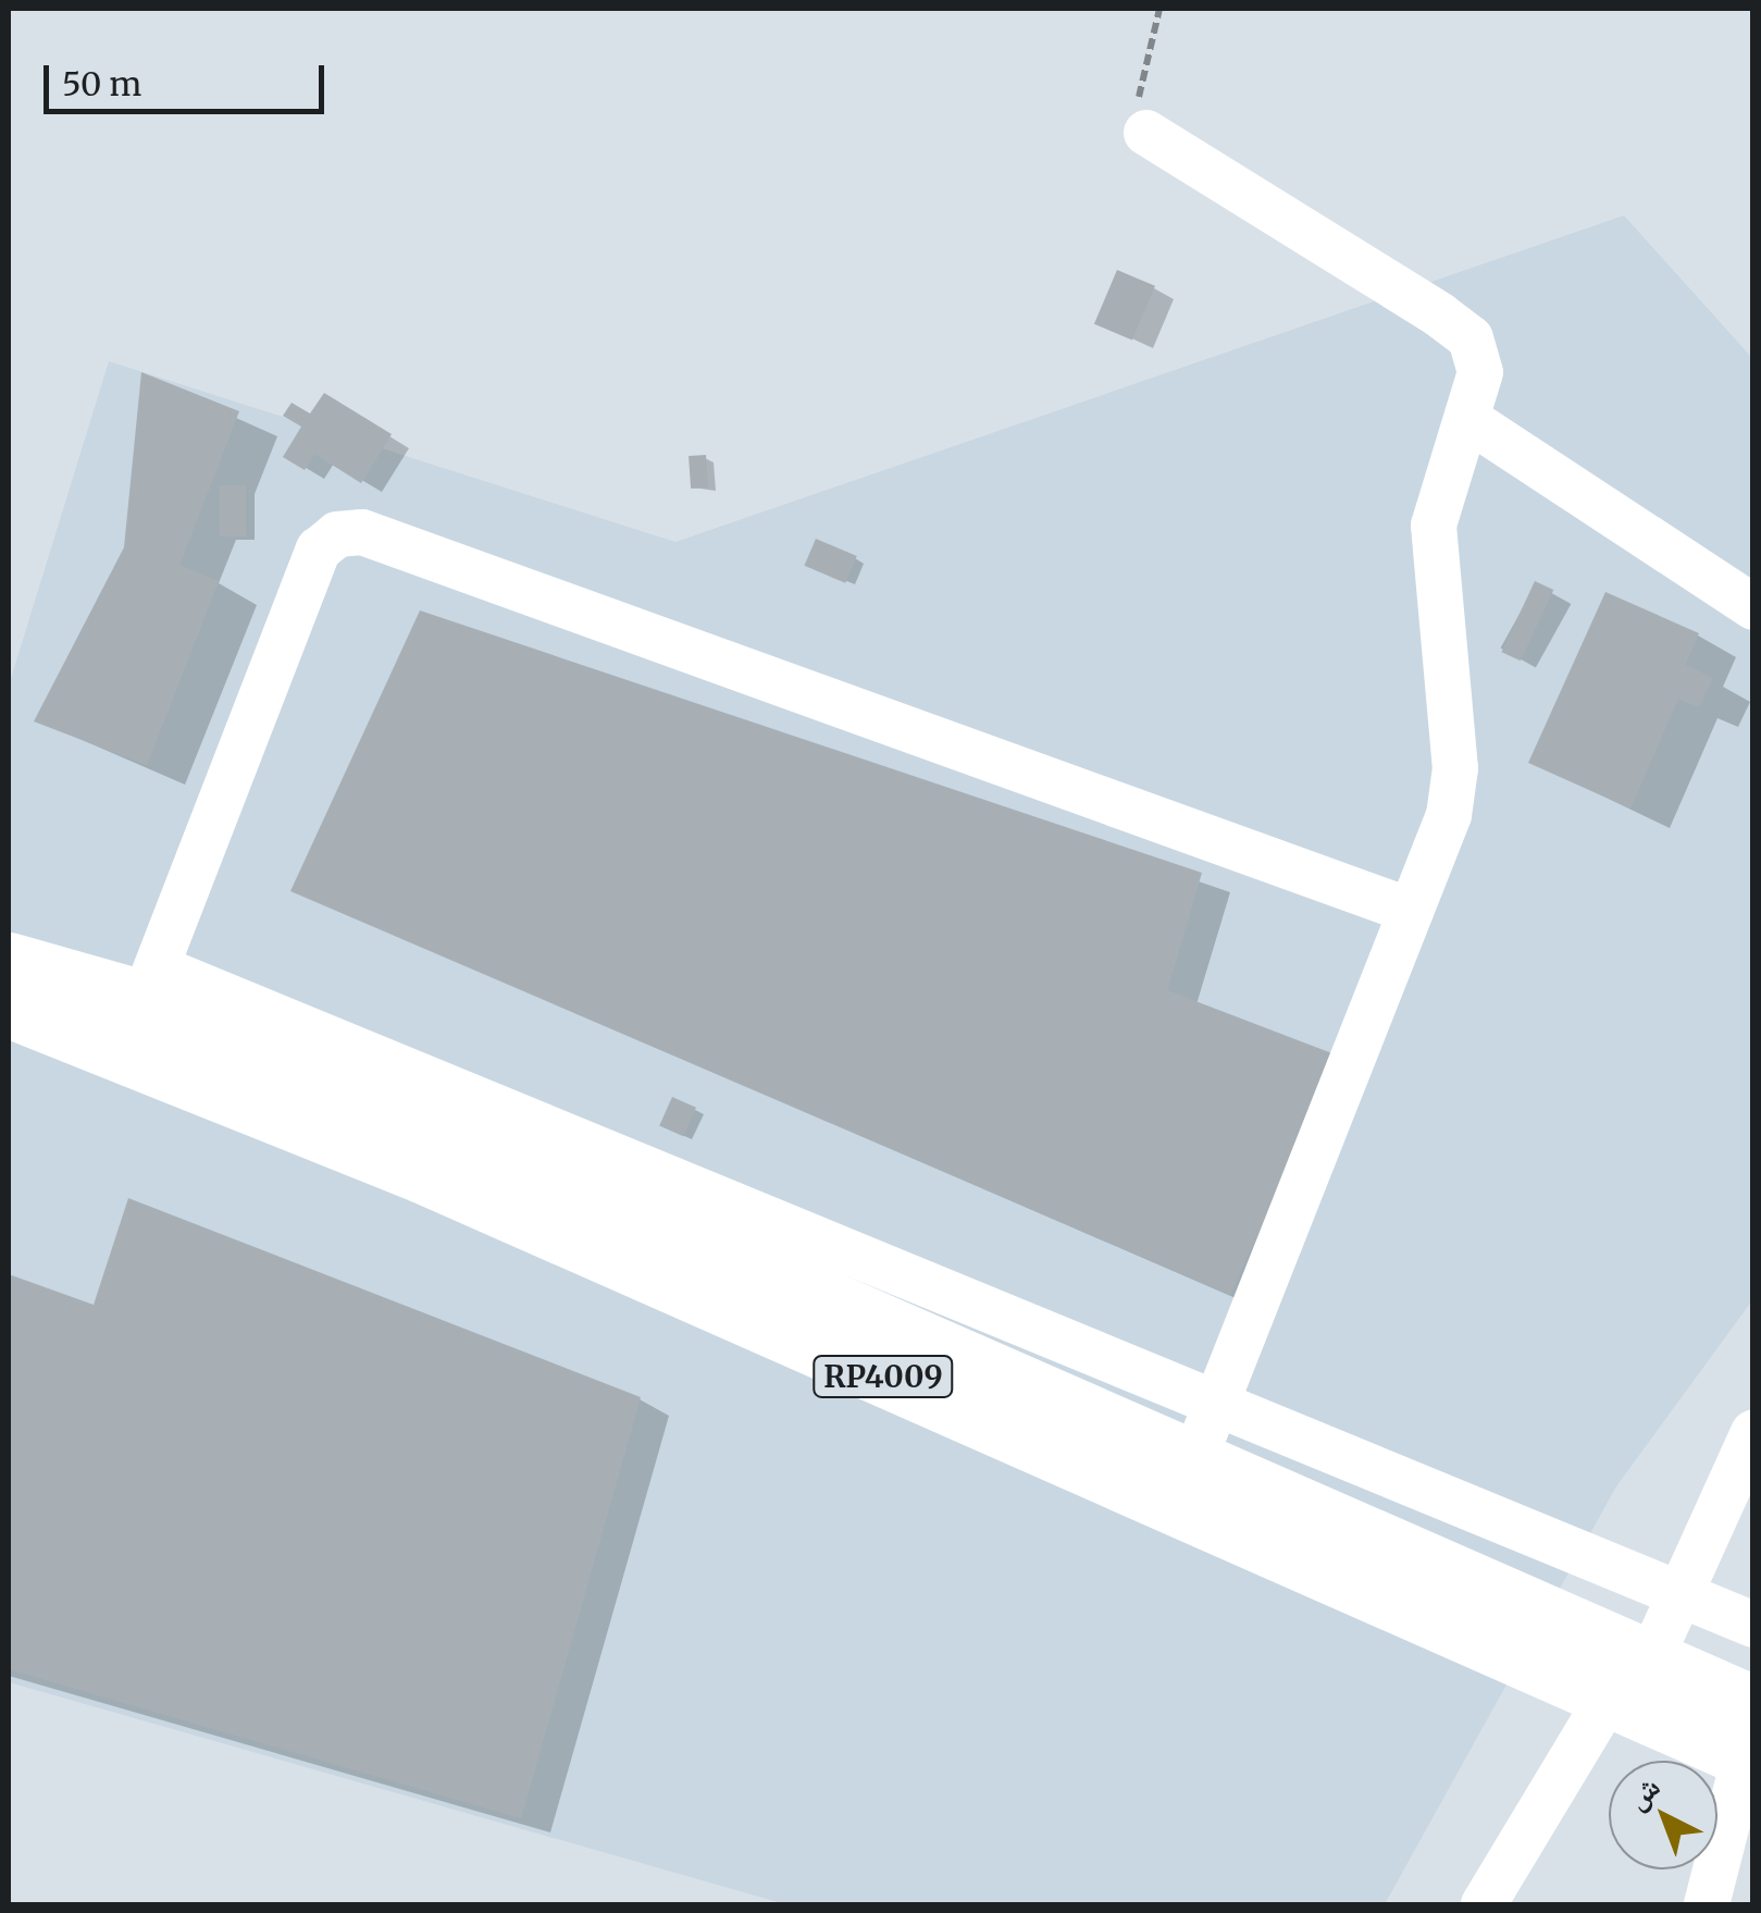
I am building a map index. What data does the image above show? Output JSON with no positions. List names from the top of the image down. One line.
{"streets":{"main road":["RP4009"]},"scale_bar":"50 m","north":"top left"}
